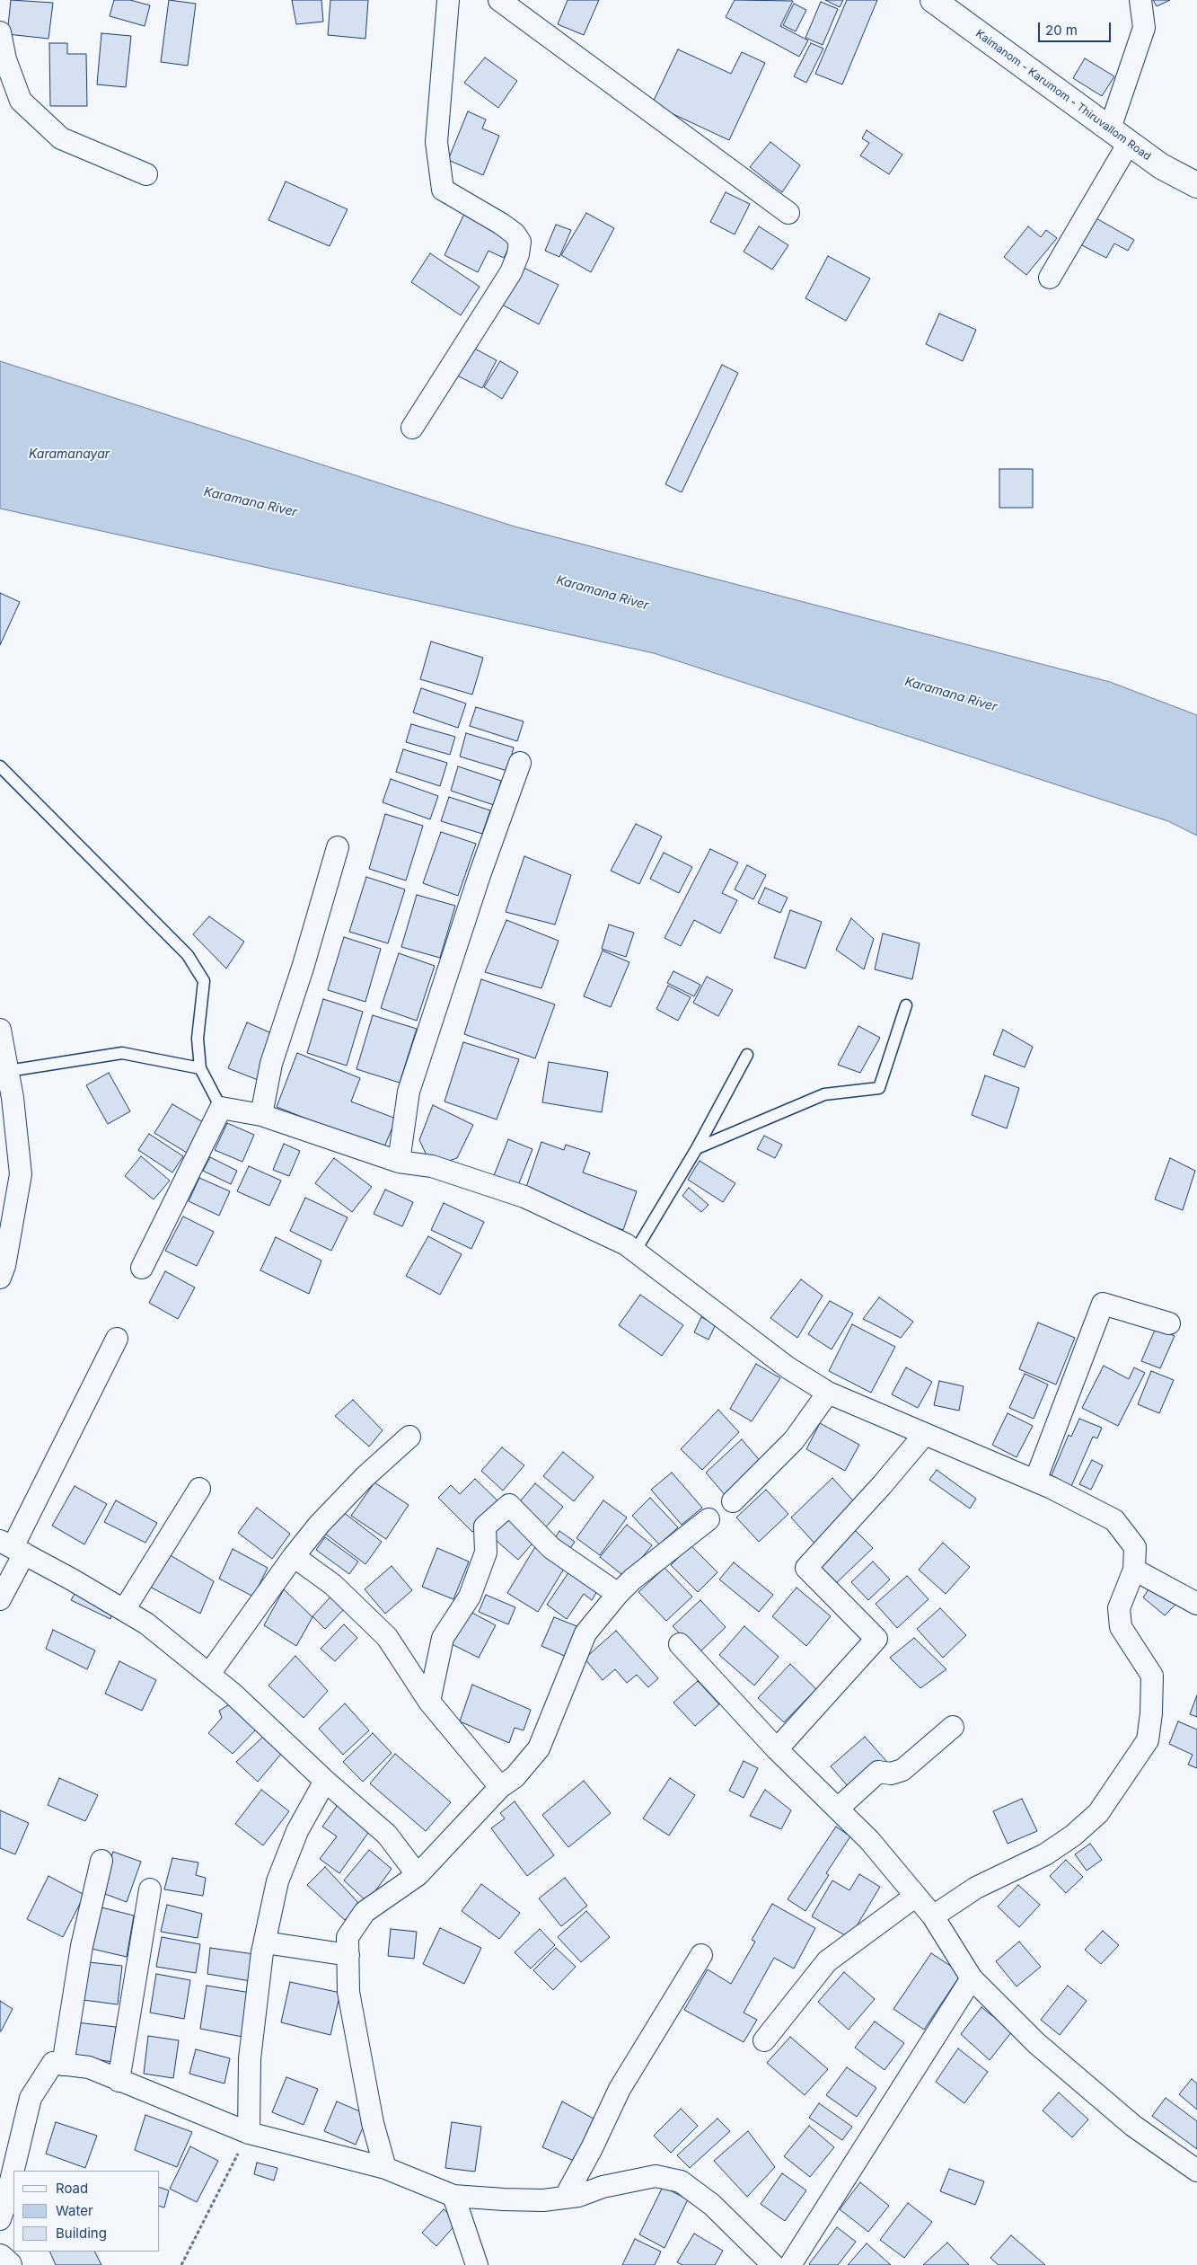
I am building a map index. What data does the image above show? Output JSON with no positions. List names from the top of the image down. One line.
{"streets":{"main road":["Kaimanom - Karumom - Thiruvallom Road"]},"water":["Karamanayar","Karamana River"],"legend":["Road","Water","Building"],"scale_bar":"20 m"}
